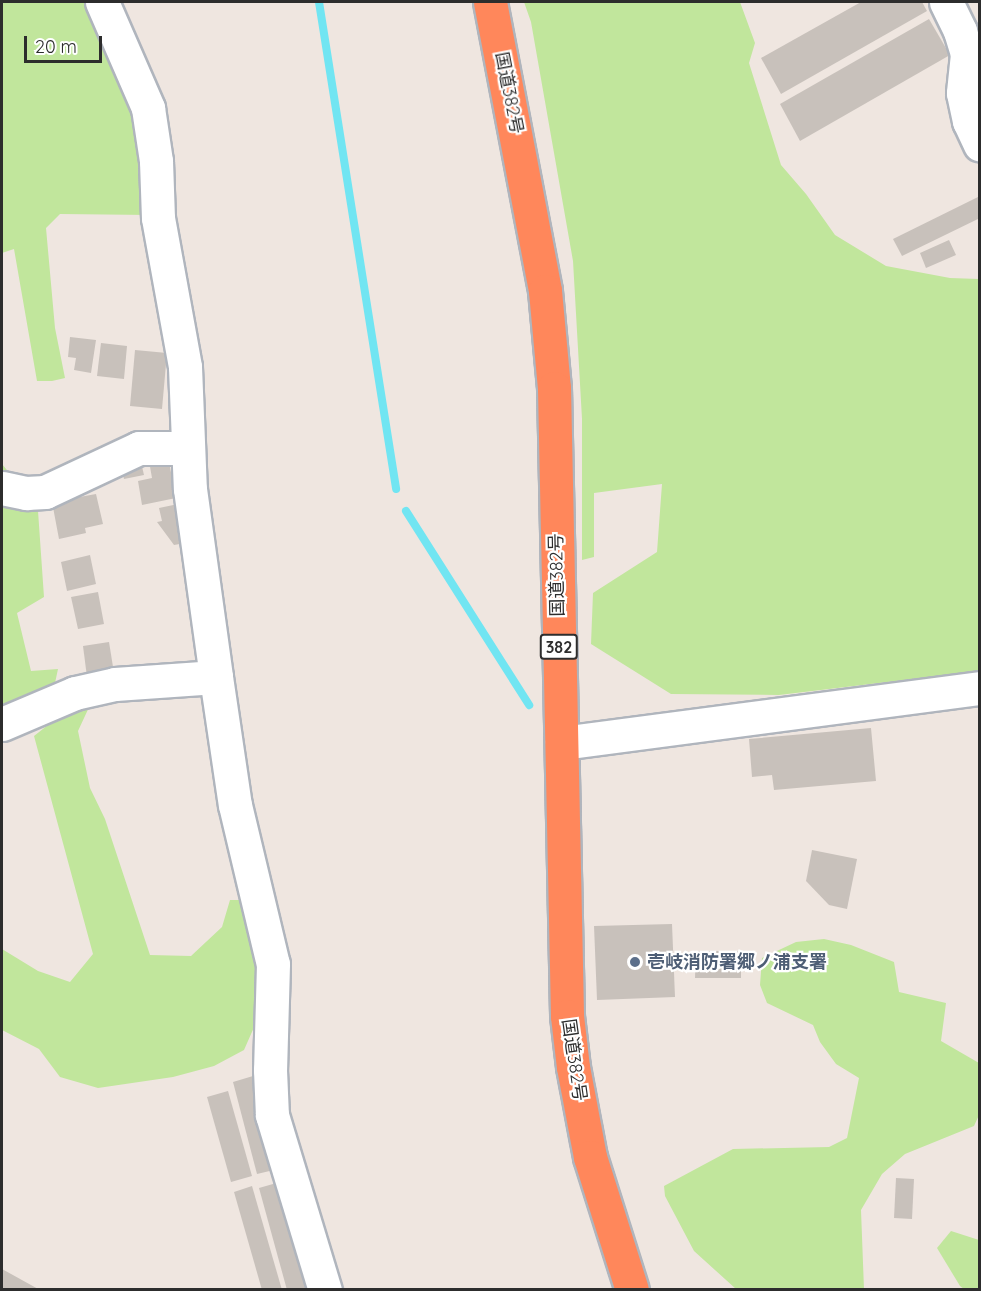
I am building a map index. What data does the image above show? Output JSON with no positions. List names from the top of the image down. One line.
{"streets":{"highway":["国道382号","382"]},"places":["壱岐消防署郷ノ浦支署"],"scale_bar":"20 m"}
